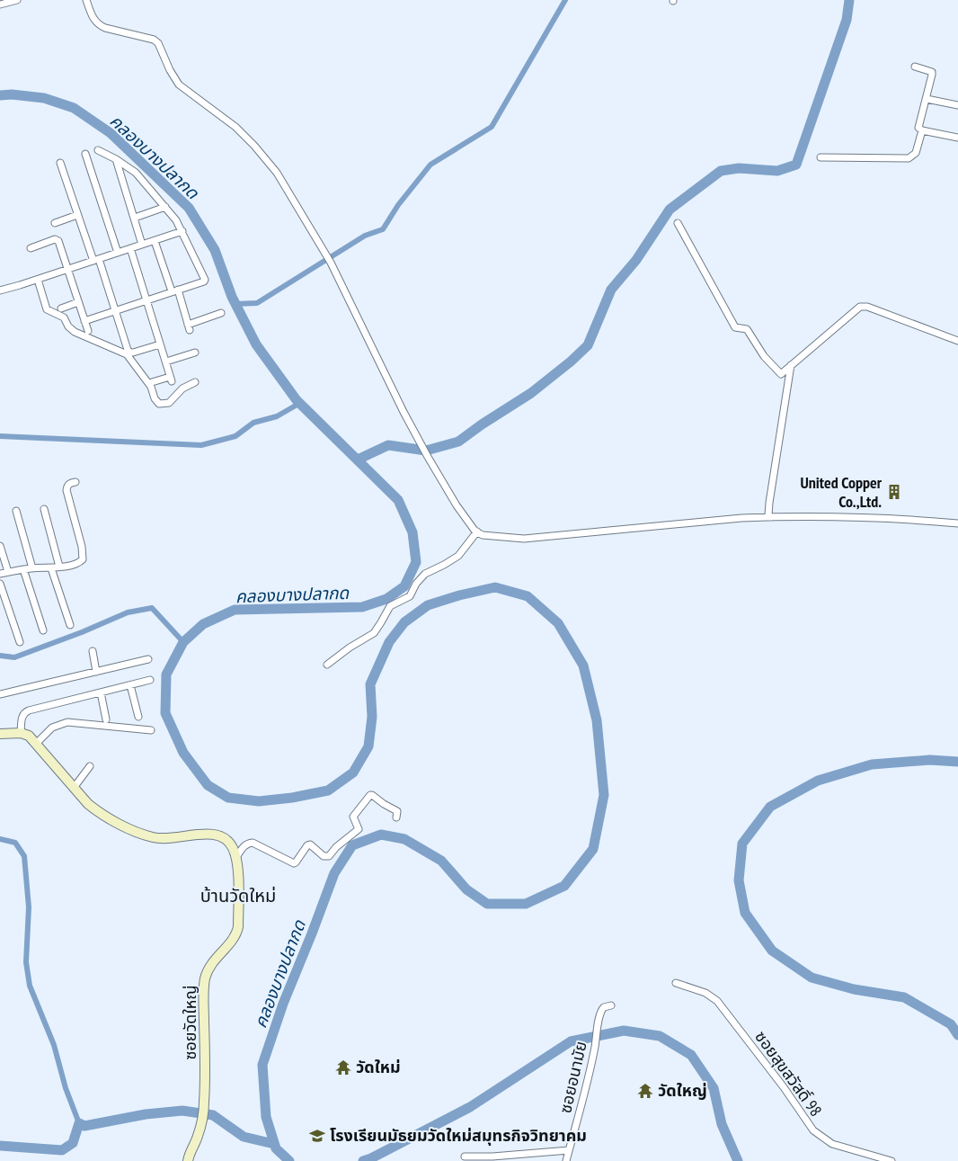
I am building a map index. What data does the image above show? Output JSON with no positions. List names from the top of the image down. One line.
{"streets":{"street":["ซอยวัดใหญ่","ซอยสุขสวัสดิ์ 98","ซอยอนามัย"]},"districts":["บ้านวัดใหม่"],"water":["คลองบางปลากด"],"places":{"building":["United Copper Co.,Ltd."],"temple":["วัดใหม่","วัดใหญ่"],"school or university":["โรงเรียนมัธยมวัดใหม่สมุทรกิจวิทยาคม"]}}
